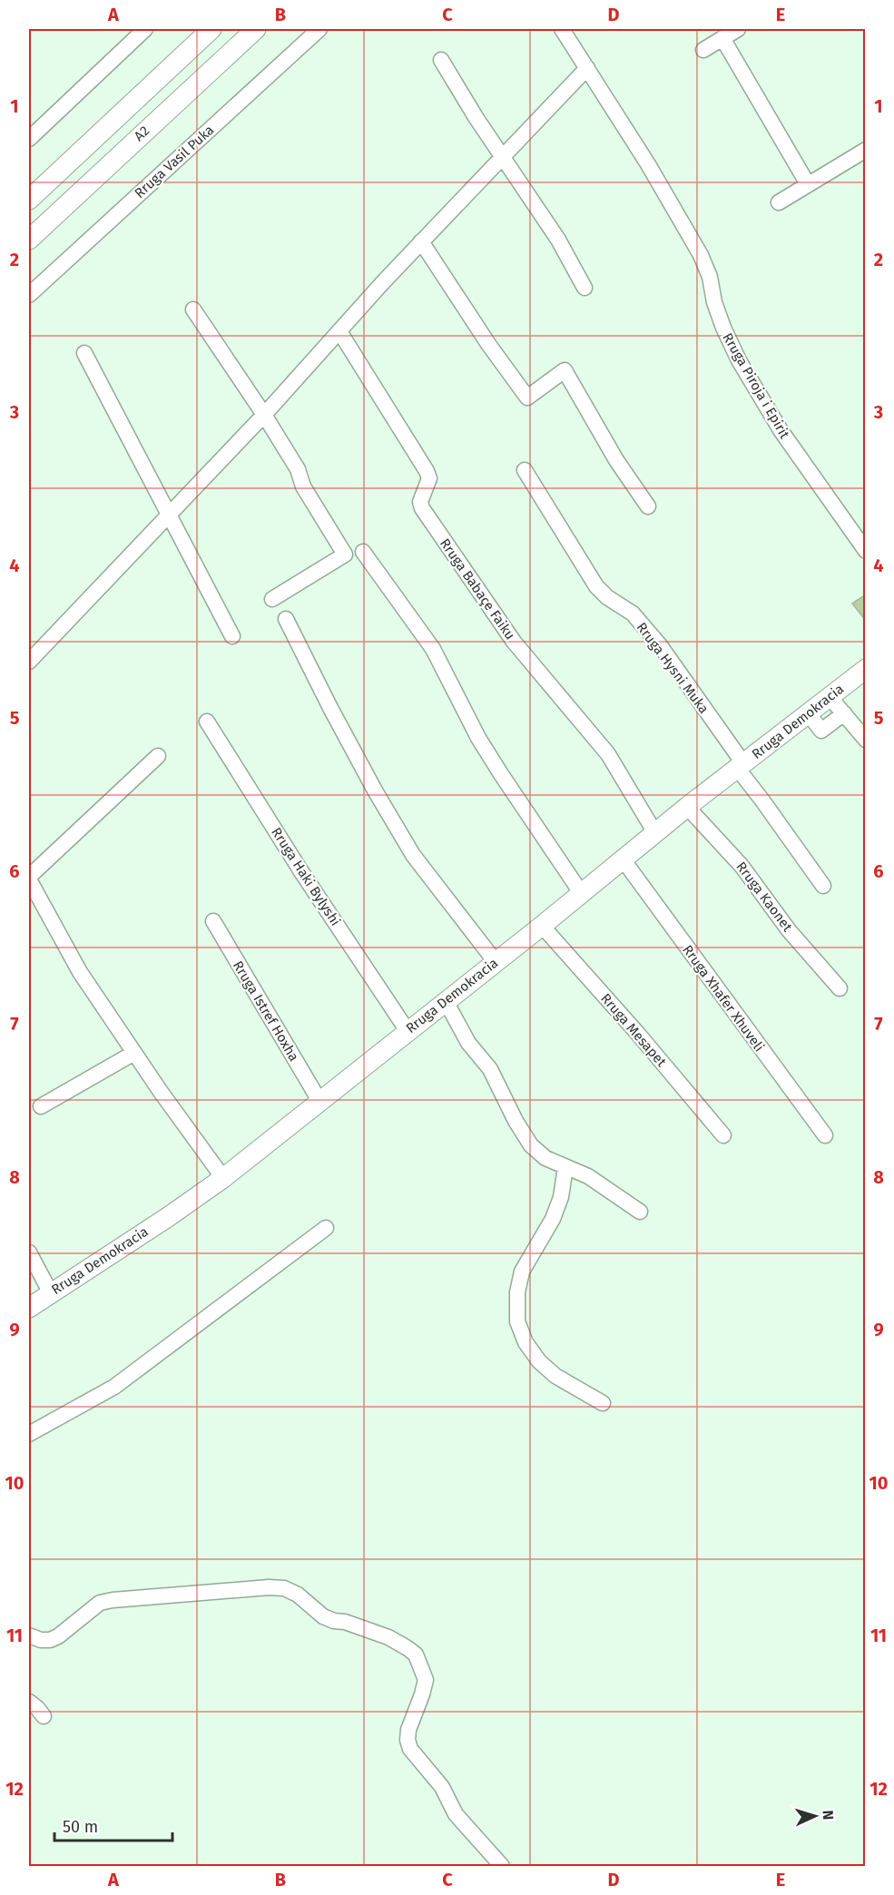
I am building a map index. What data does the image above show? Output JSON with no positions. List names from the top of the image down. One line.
{"streets":{"main road":["A2","Rruga Demokracia"],"street":["Rruga Vasil Puka","Rruga Piroja i Epirit","Rruga Babaçe Faiku","Rruga Hysni Muka","Rruga Haki Bylyshi","Rruga Kaonet","Rruga Xhafer Xhuveli","Rruga Istref Hoxha","Rruga Mesapet"]},"crossings":[["Rruga Babaçe Faiku","Rruga Demokracia"],["Rruga Hysni Muka","Rruga Demokracia"],["Rruga Demokracia","Rruga Haki Bylyshi"],["Rruga Demokracia","Rruga Kaonet"],["Rruga Demokracia","Rruga Xhafer Xhuveli"],["Rruga Demokracia","Rruga Istref Hoxha"],["Rruga Demokracia","Rruga Mesapet"]],"scale_bar":"50 m","north":"right","grid":{"columns":["A","B","C","D","E"],"rows":["1","2","3","4","5","6","7","8","9","10","11","12"]}}
